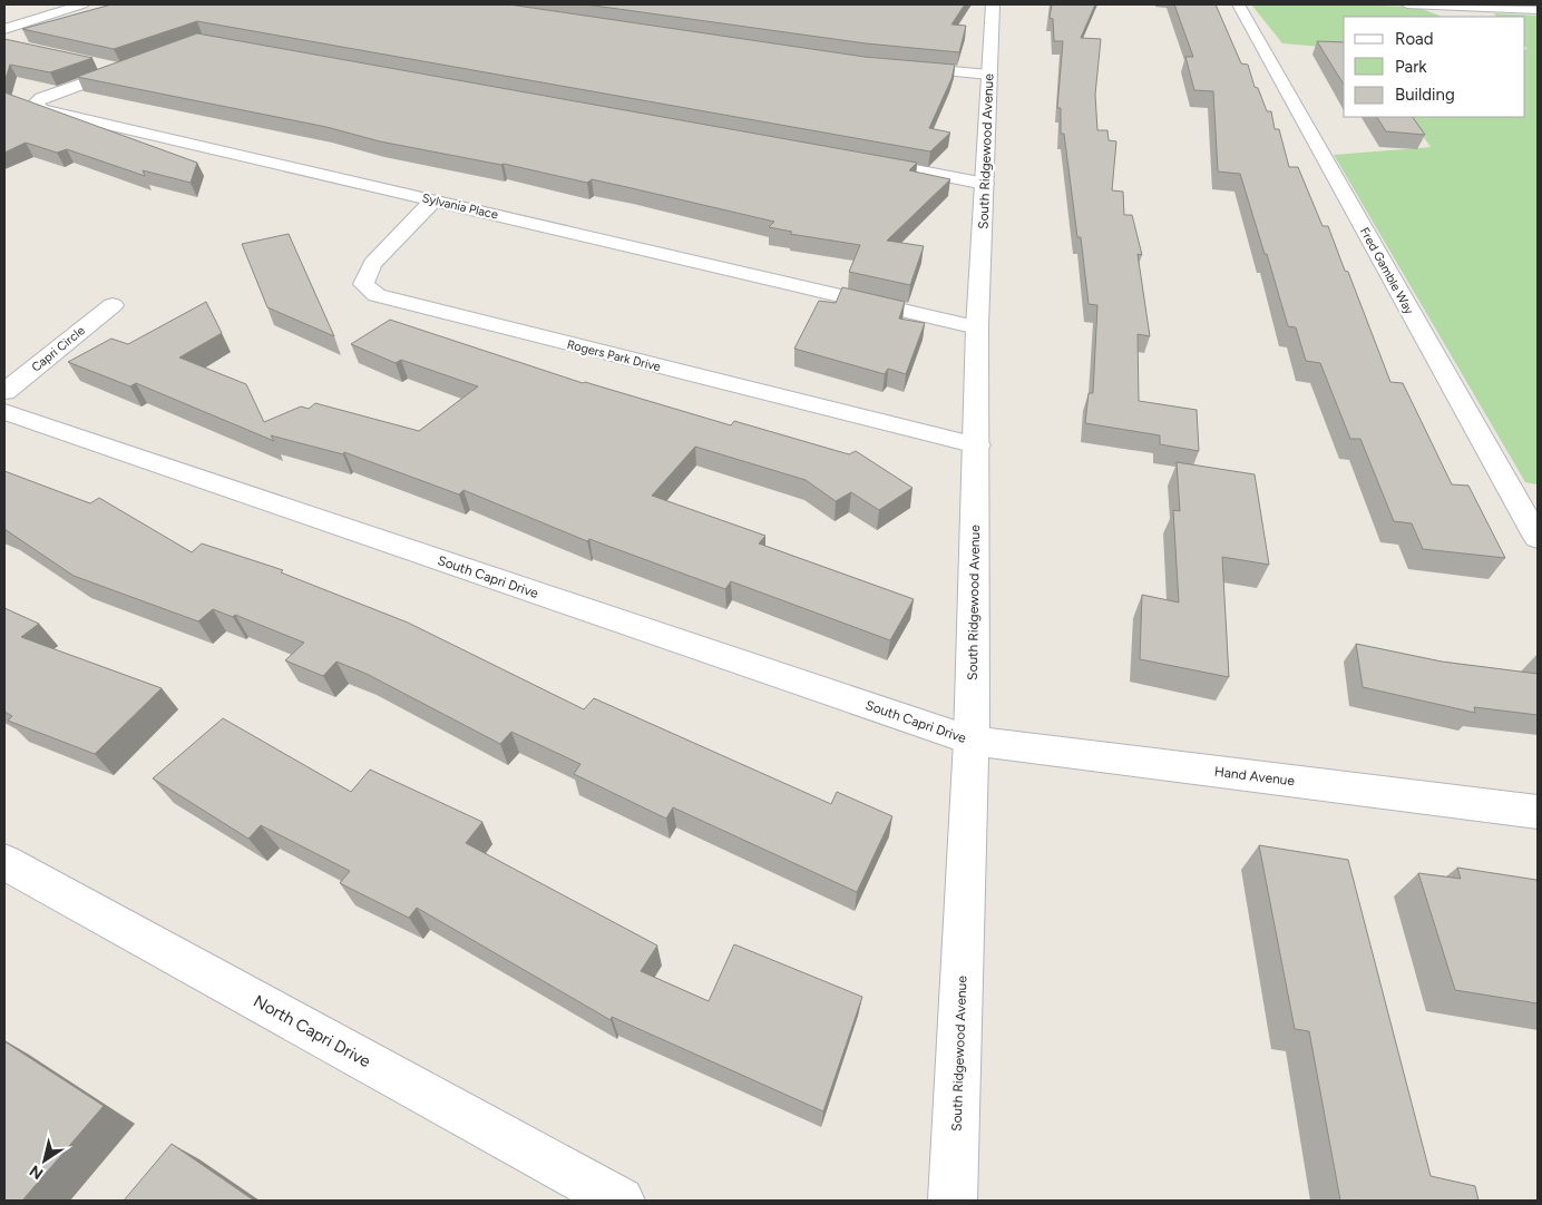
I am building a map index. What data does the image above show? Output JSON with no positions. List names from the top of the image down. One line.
{"streets":{"street":["South Ridgewood Avenue","Sylvania Place","Fred Gamble Way","Capri Circle","Rogers Park Drive","South Capri Drive","Hand Avenue","North Capri Drive"]},"crossings":[["South Ridgewood Avenue","Sylvania Place"],["South Ridgewood Avenue","Rogers Park Drive"],["South Ridgewood Avenue","South Capri Drive"],["South Ridgewood Avenue","Hand Avenue"],["Sylvania Place","Rogers Park Drive"],["South Capri Drive","Hand Avenue"]],"legend":["Road","Park","Building"],"north":"bottom left"}
